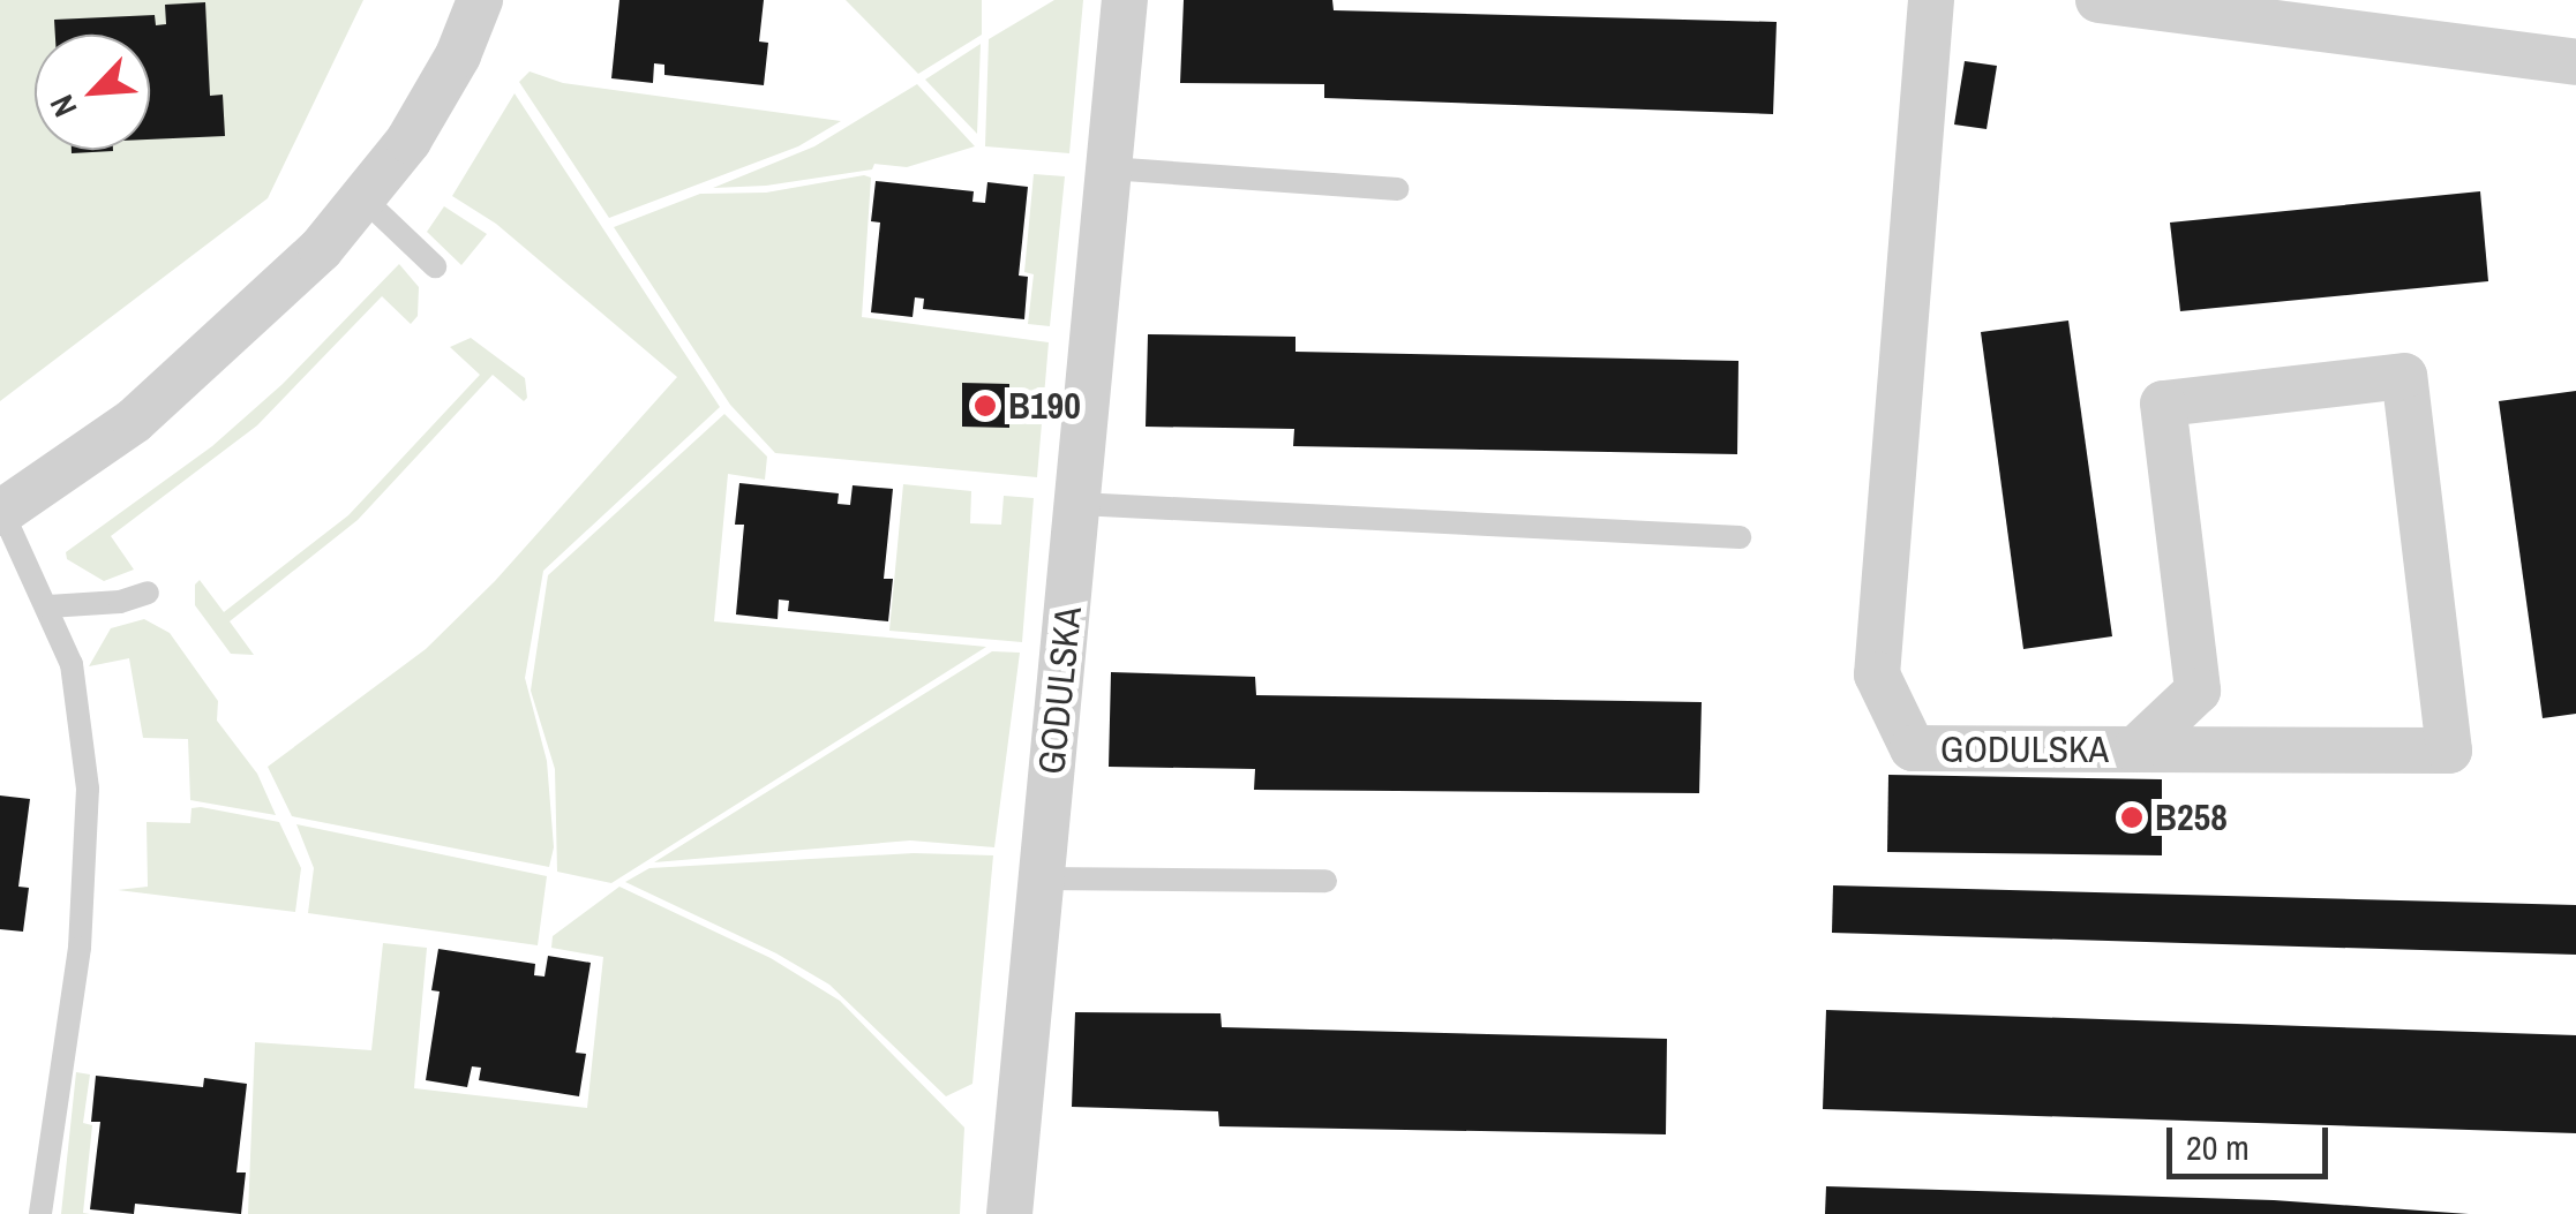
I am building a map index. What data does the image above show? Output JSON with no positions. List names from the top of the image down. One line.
{"streets":{"street":["GODULSKA"]},"places":["B190","B258"],"scale_bar":"20 m","north":"bottom left"}
